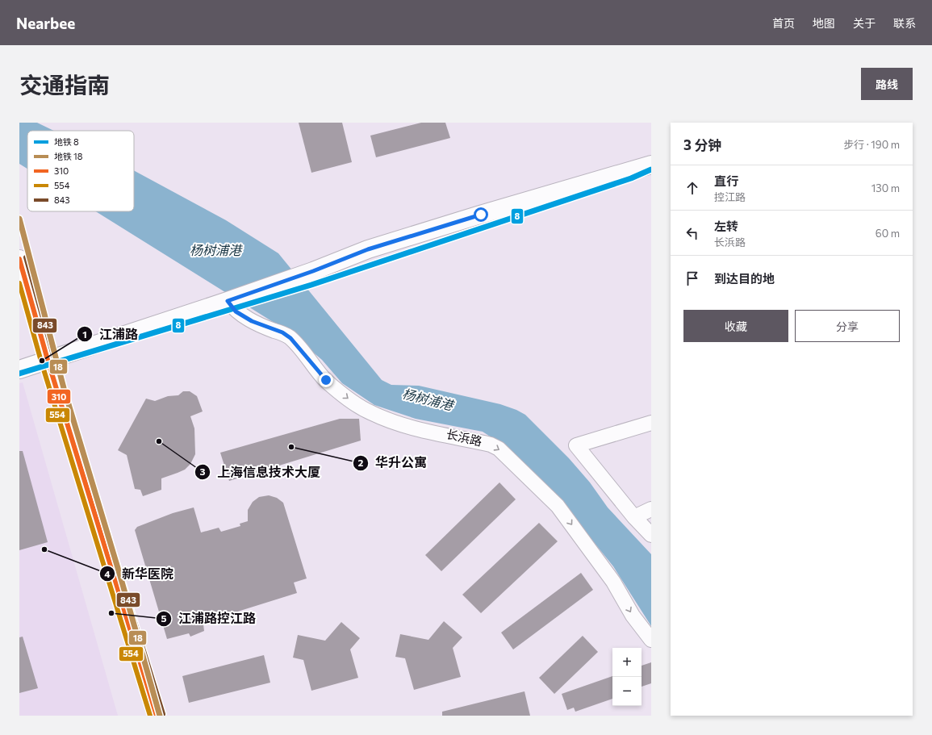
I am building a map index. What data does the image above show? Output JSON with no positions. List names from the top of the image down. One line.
{"streets":{"street":["长浜路"]},"one_way":["长浜路"],"water":["杨树浦港"],"places":["江浦路","上海信息技术大厦","华升公寓","新华医院","江浦路控江路"],"lines":["metro line 8","metro line 18","transit line 843","transit line 310","transit line 554"],"legend":["地铁 8","地铁 18","310","554","843"],"page":{"header":"Nearbee","nav":["首页","地图","关于","联系"],"title":"交通指南","buttons":["路线",["收藏","分享"]],"heading":["3 分钟","步行 · 190 m"],"list":[["直行","控江路","130 m"],["左转","长浜路","60 m"],"到达目的地"],"map_buttons":["+","−"]}}
